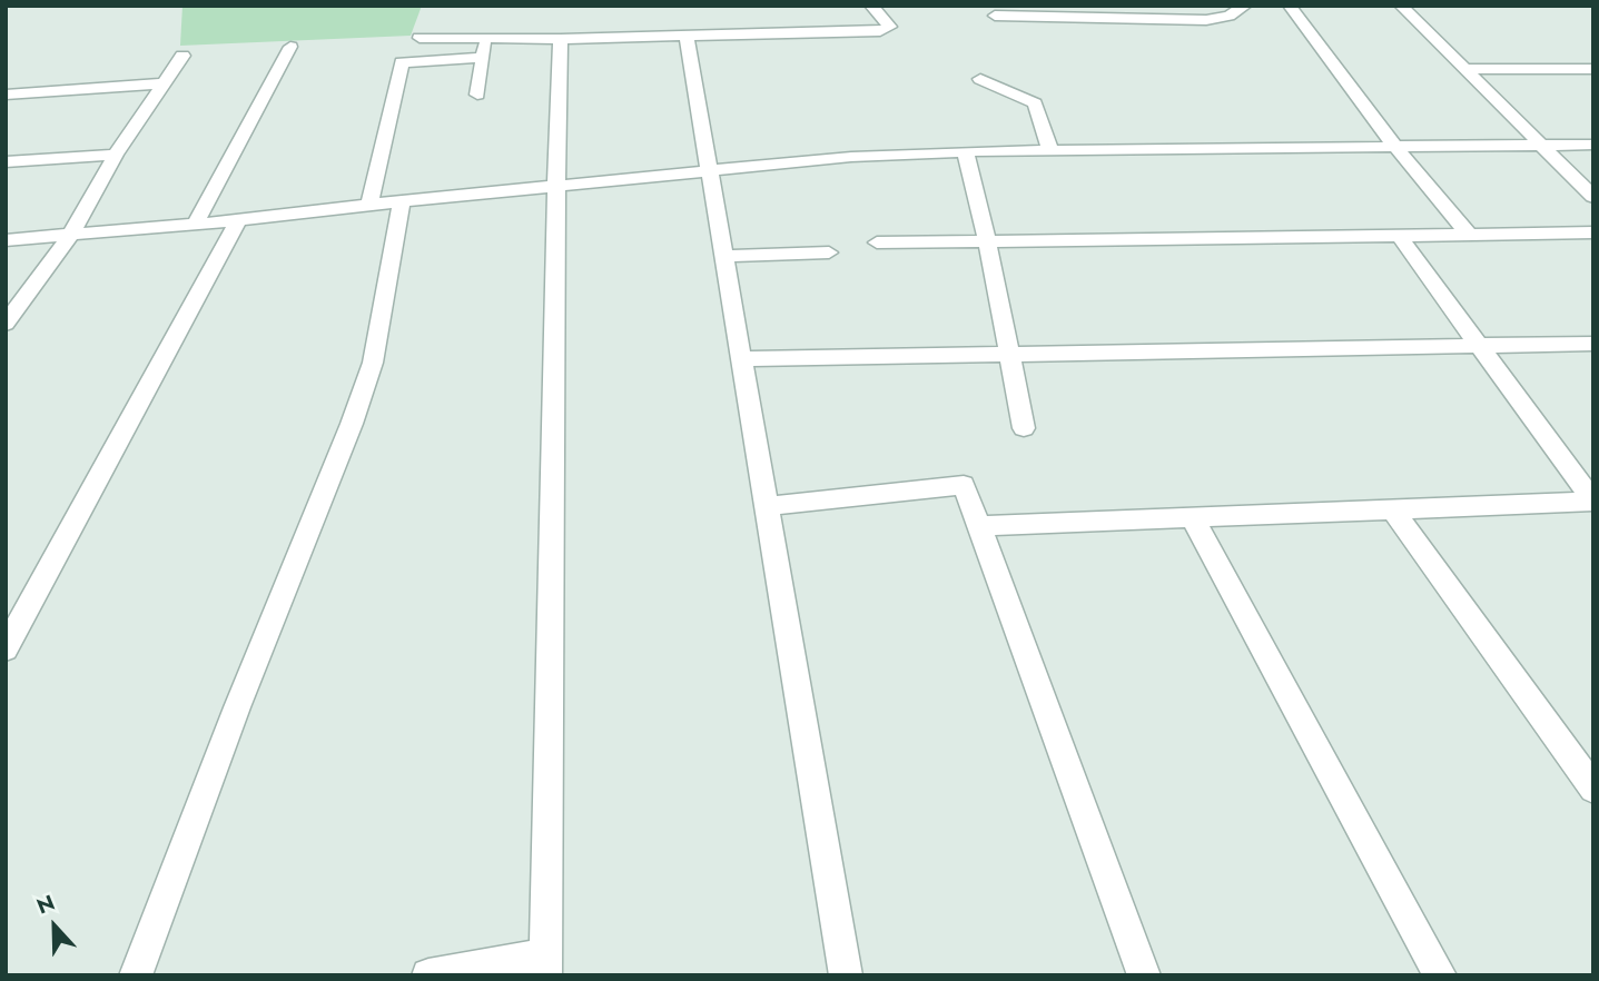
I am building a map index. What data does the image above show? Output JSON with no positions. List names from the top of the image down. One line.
{"north":"top"}
